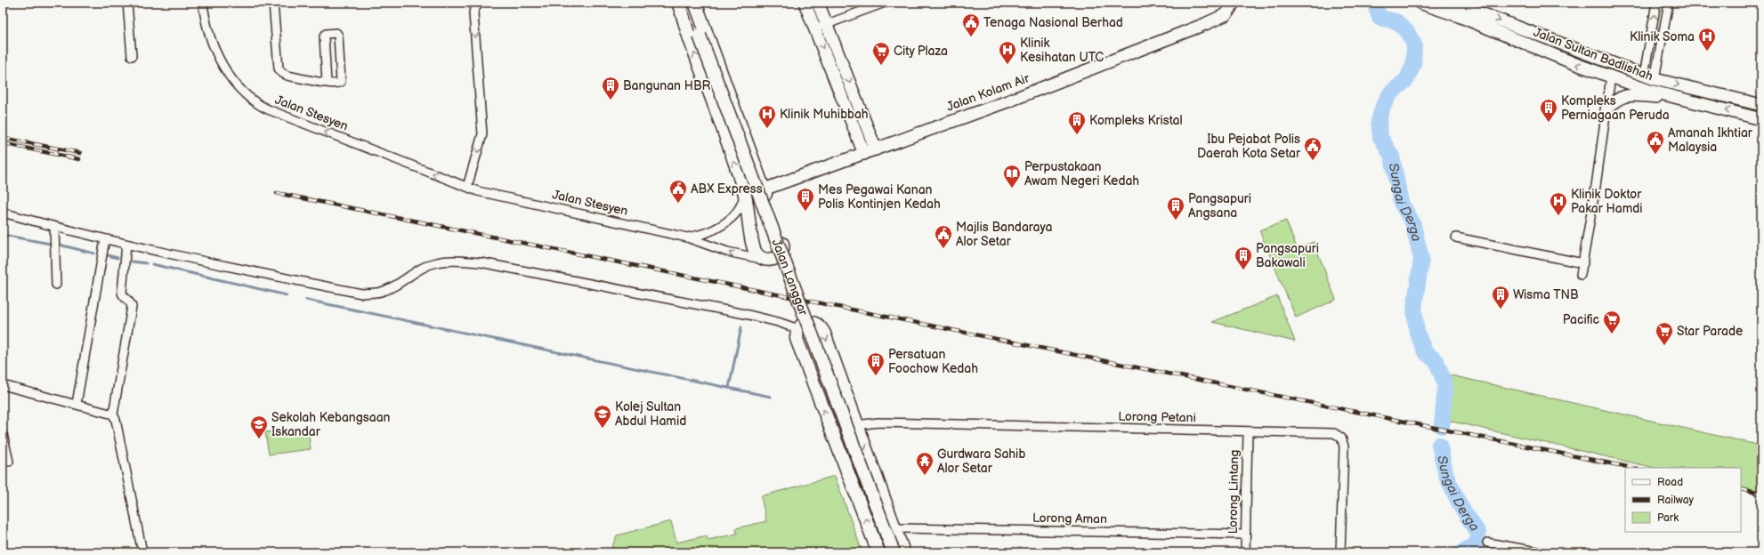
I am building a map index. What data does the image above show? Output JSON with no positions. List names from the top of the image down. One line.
{"streets":{"main road":["Jalan Langgar"],"street":["Jalan Sultan Badlishah","Jalan Kolam Air","Jalan Stesyen","Lorong Petani","Lorong Lintang","Lorong Aman"]},"crossings":[["Lorong Petani","Lorong Lintang"],["Lorong Lintang","Lorong Aman"]],"one_way":["Jalan Stesyen"],"water":["Sungai Derga"],"places":{"public building":["Tenaga Nasional Berhad","Amanah Ikhtiar Malaysia","Ibu Pejabat Polis Daerah Kota Setar","ABX Express","Majlis Bandaraya Alor Setar"],"hospital":["Klinik Soma","Klinik Kesihatan UTC","Klinik Muhibbah","Klinik Doktor Pakar Hamdi"],"supermarket":["City Plaza","Pacific","Star Parade"],"building":["Bangunan HBR","Kompleks Perniagaan Peruda","Kompleks Kristal","Mes Pegawai Kanan Polis Kontinjen Kedah","Pangsapuri Angsana","Pangsapuri Bakawali","Wisma TNB","Persatuan Foochow Kedah"],"library":["Perpustakaan Awam Negeri Kedah"],"school or university":["Kolej Sultan Abdul Hamid","Sekolah Kebangsaan Iskandar"],"temple":["Gurdwara Sahib Alor Setar"]},"legend":["Road","Railway","Park"]}
